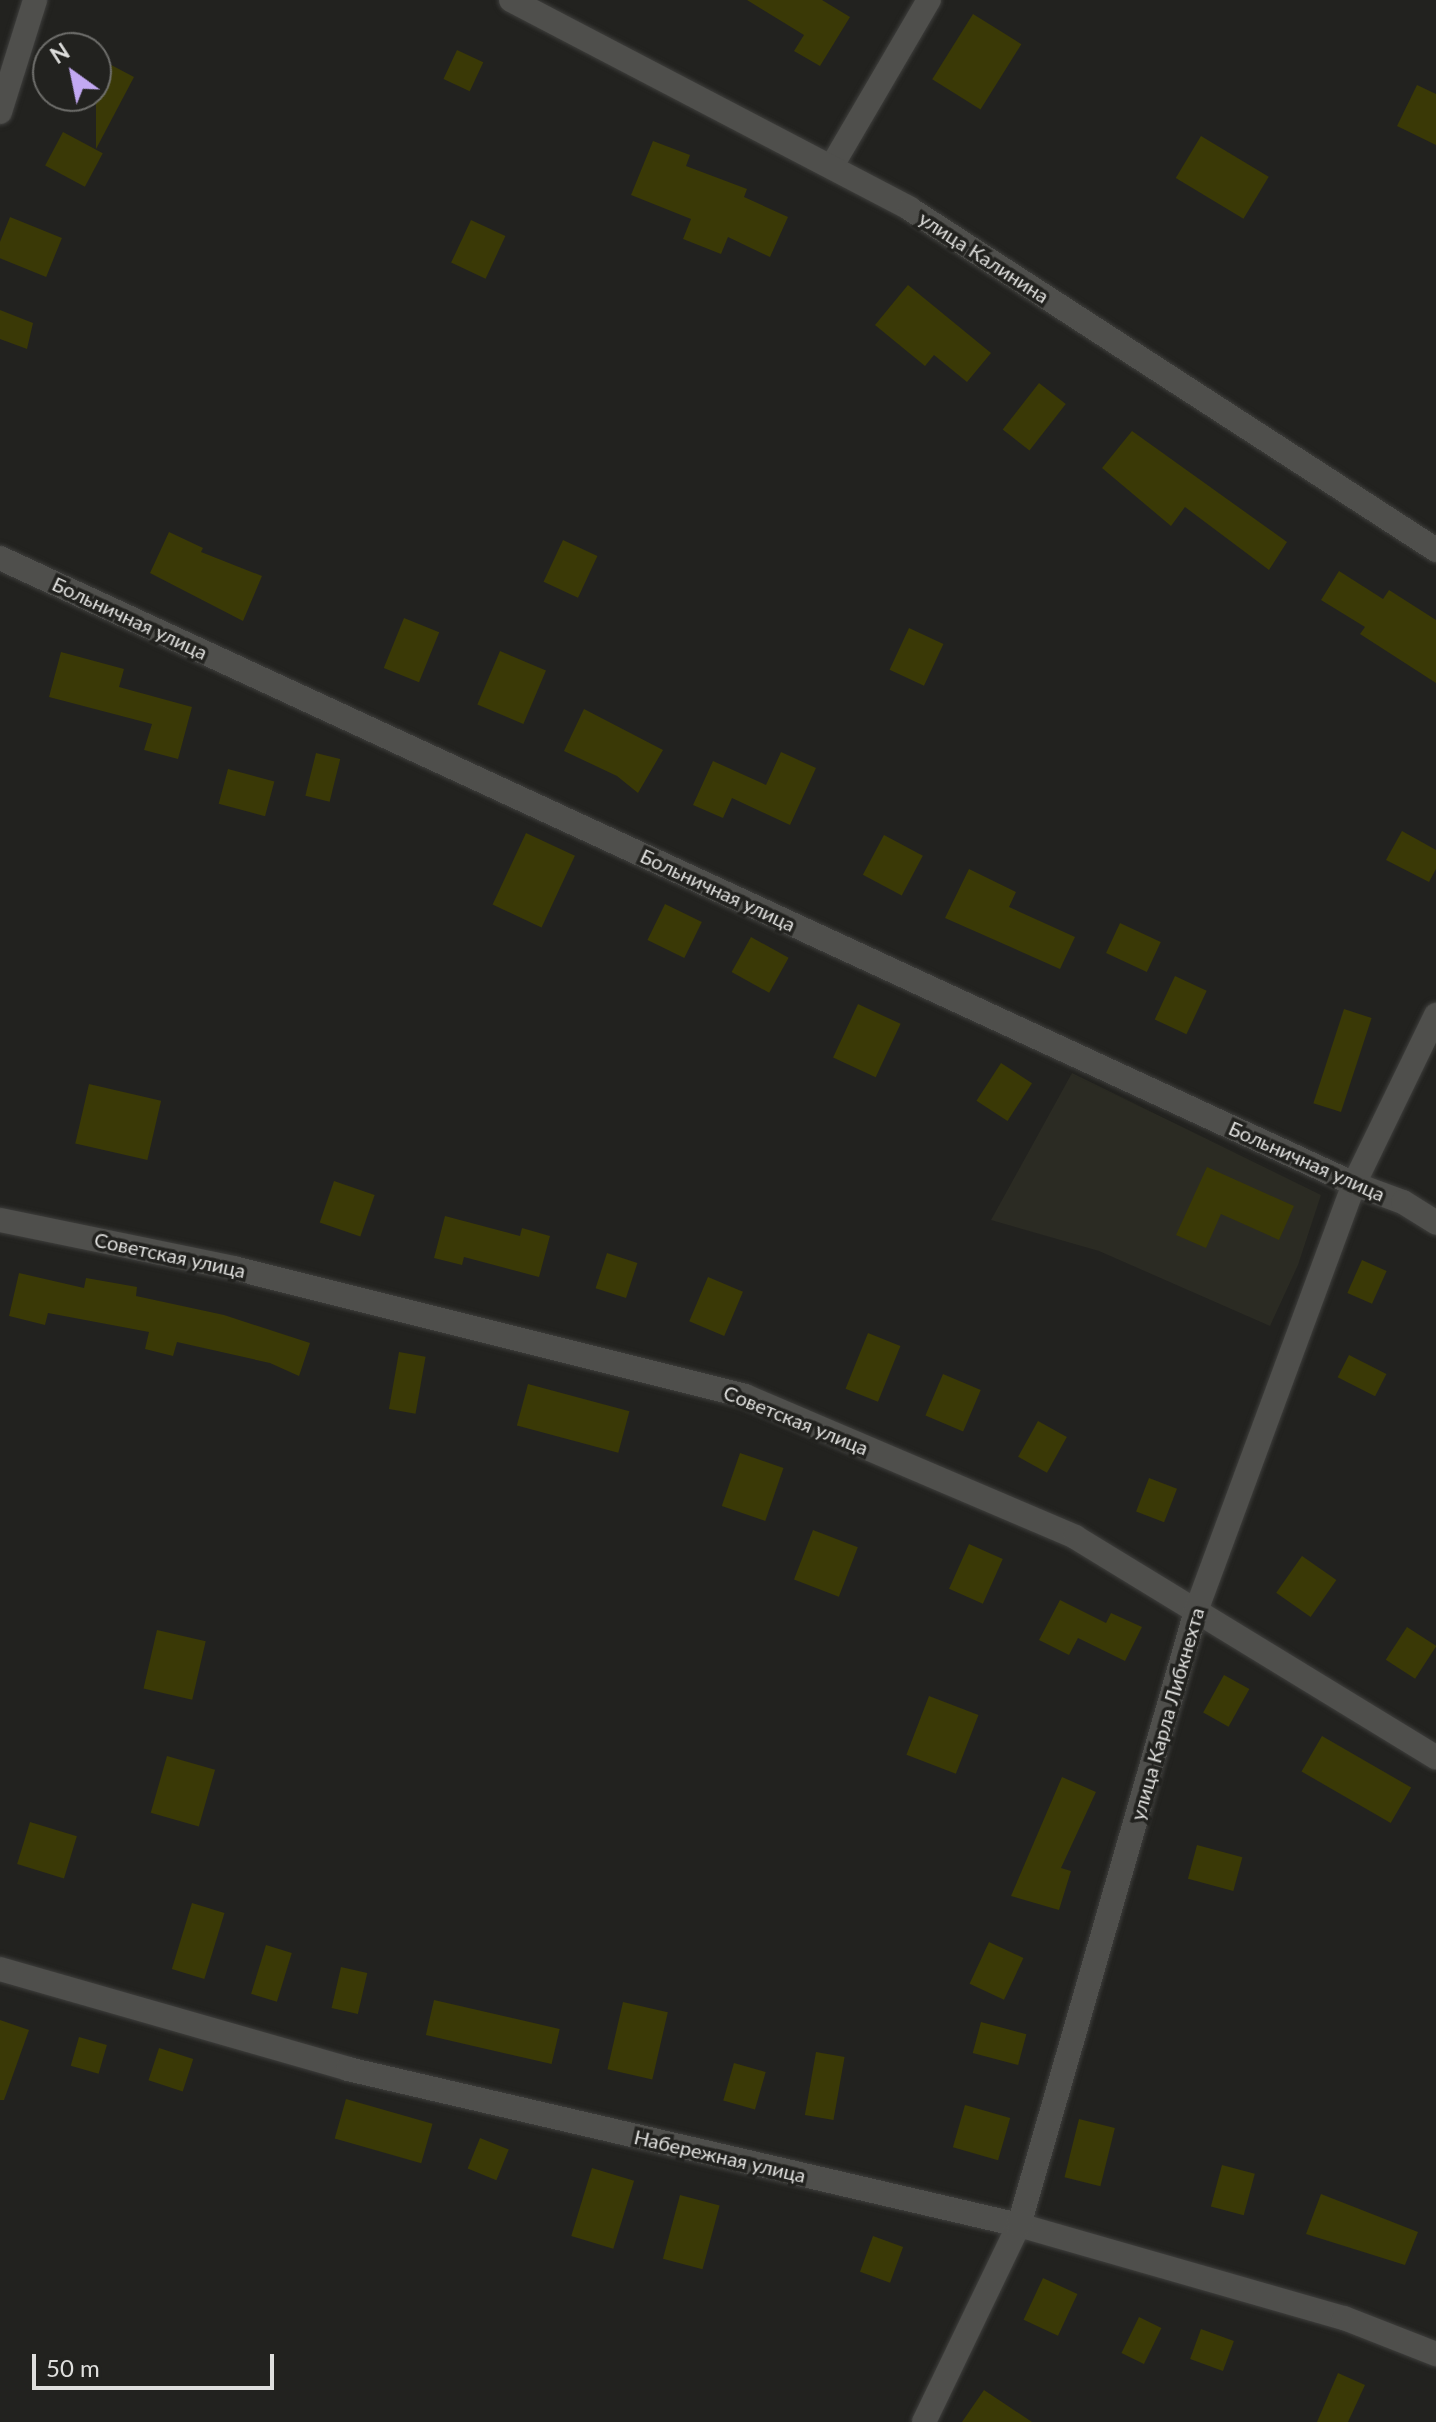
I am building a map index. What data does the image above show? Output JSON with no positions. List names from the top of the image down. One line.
{"streets":{"street":["улица Калинина","Больничная улица","Советская улица","улица Карла Либкнехта","Набережная улица"]},"crossings":[["Больничная улица","улица Карла Либкнехта"],["Советская улица","улица Карла Либкнехта"],["улица Карла Либкнехта","Набережная улица"]],"scale_bar":"50 m","north":"top left"}
